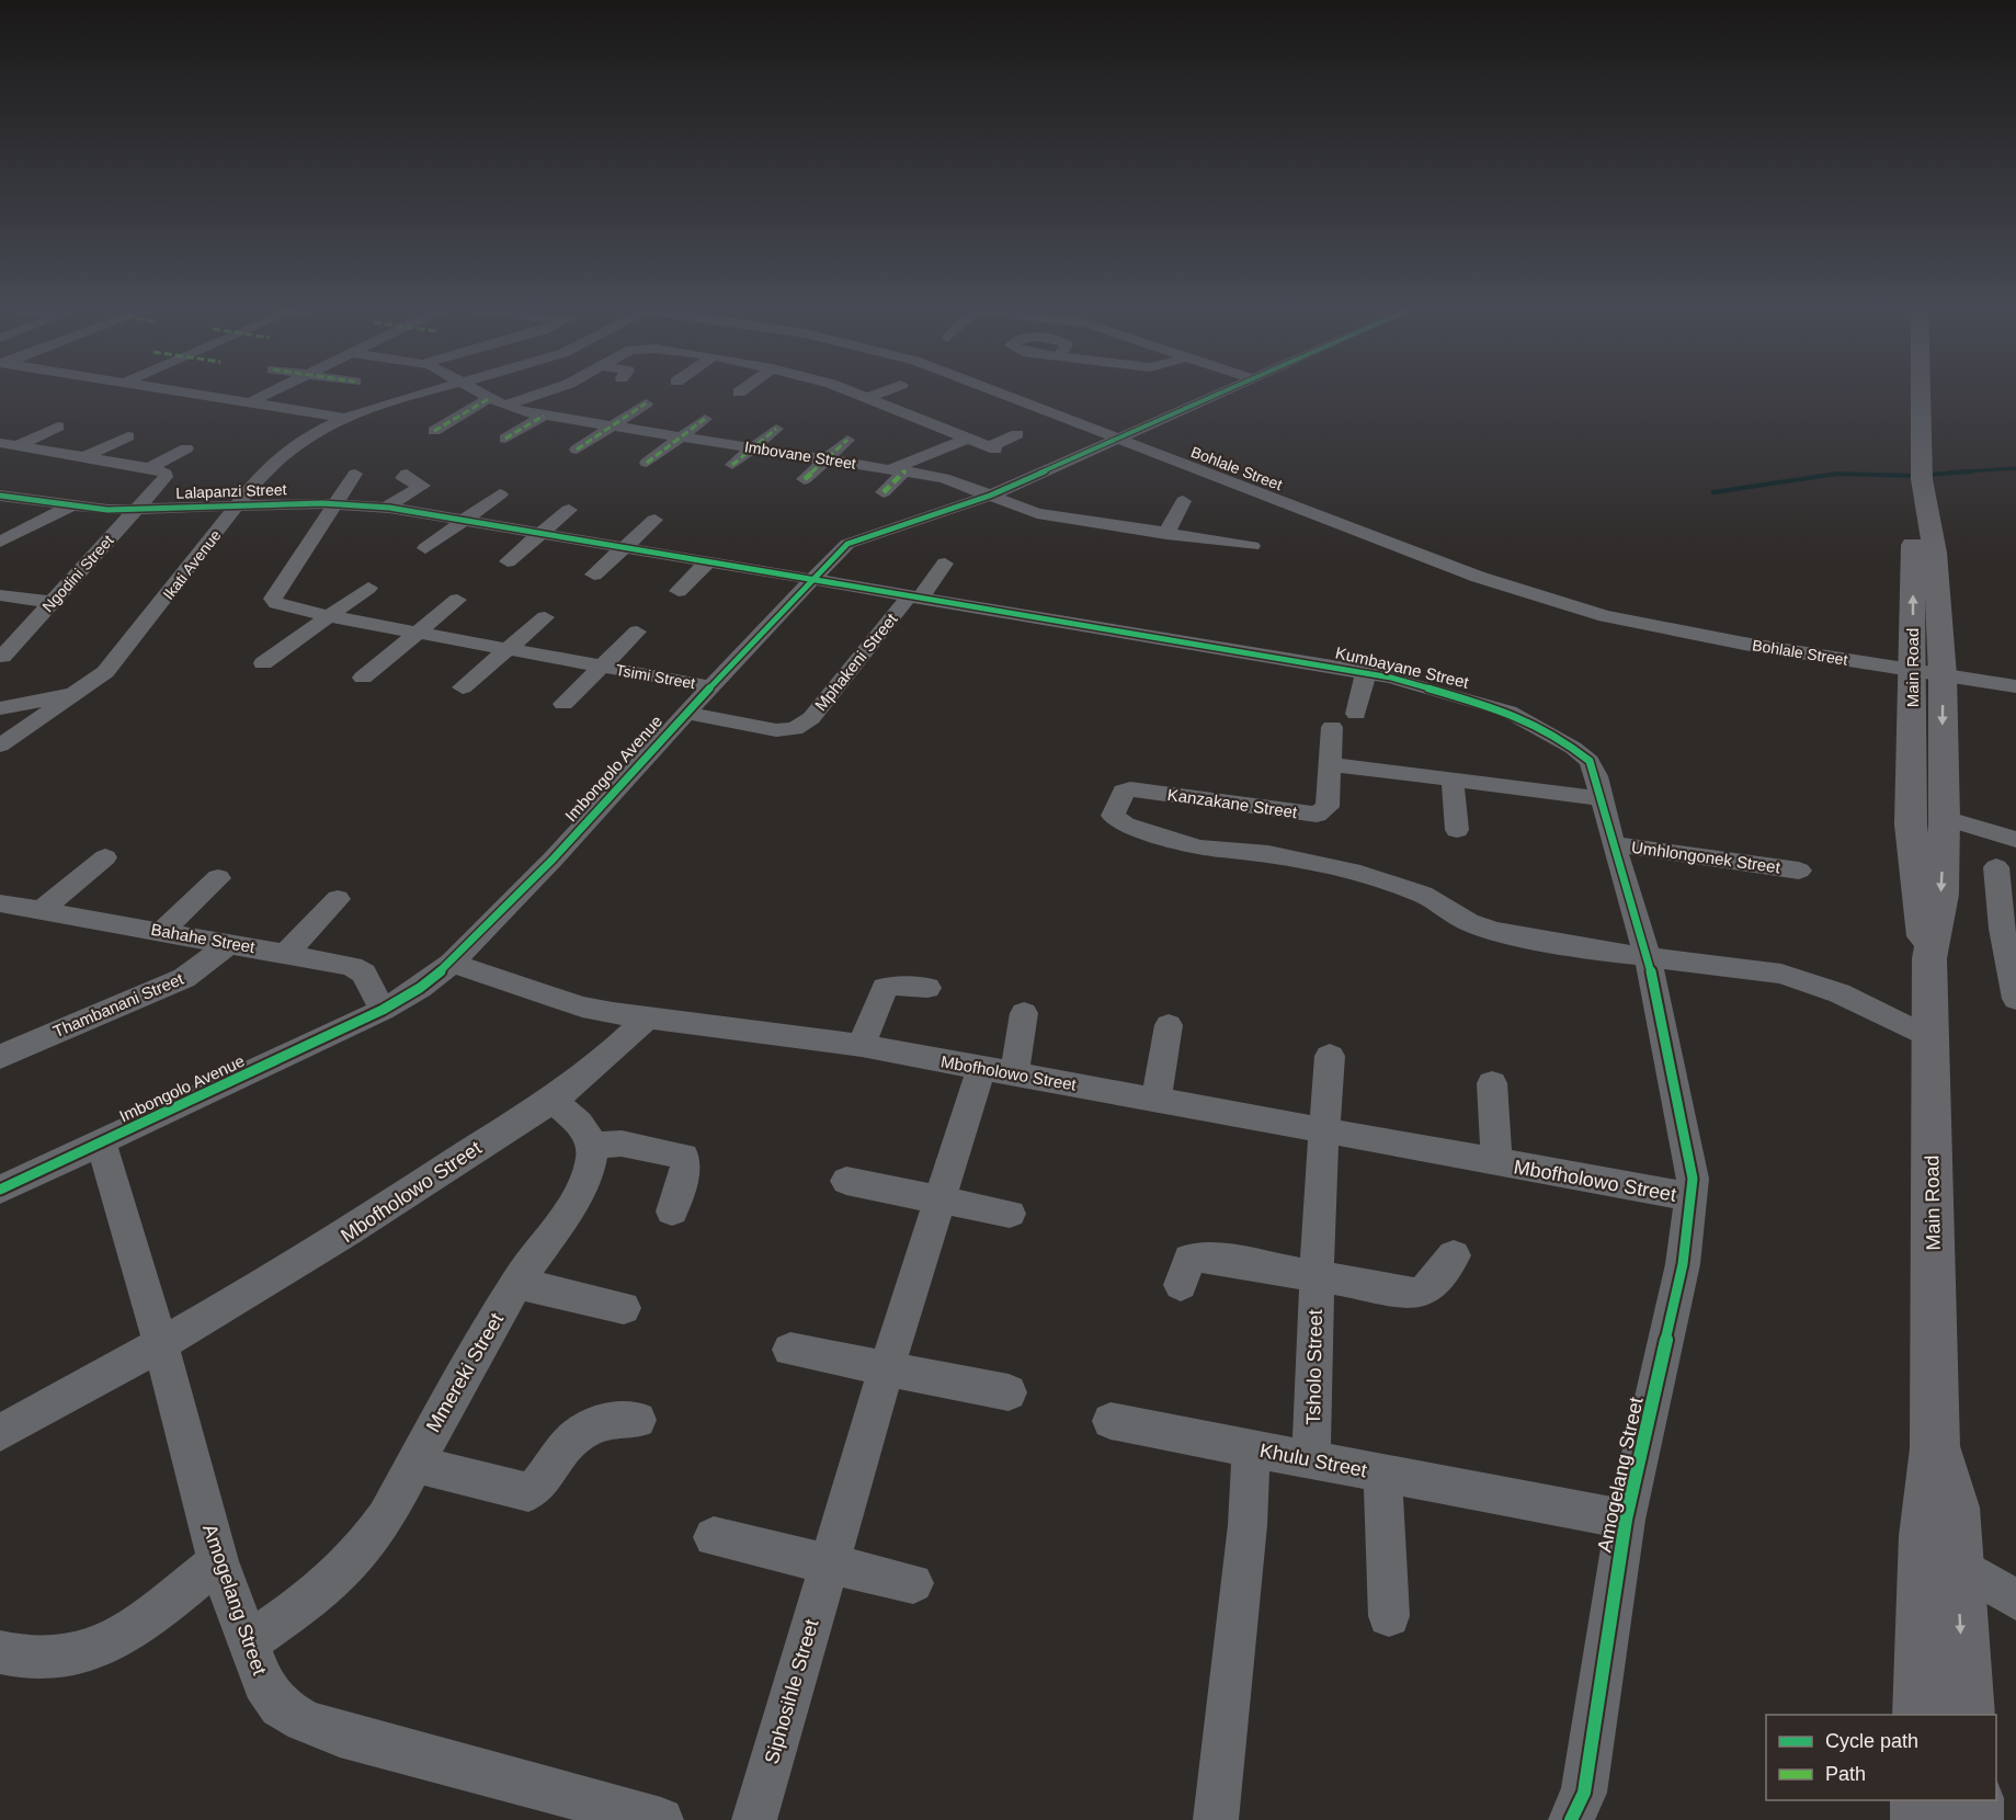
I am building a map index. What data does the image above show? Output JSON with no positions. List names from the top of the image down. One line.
{"streets":{"main road":["Main Road"],"street":["Imbovane Street","Bohlale Street","Lalapanzi Street","Ikati Avenue","Ngodini Street","Mphakeni Street","Kumbayane Street","Tsimi Street","Imbongolo Avenue","Kanzakane Street","Umhlongonek Street","Bahahe Street","Thambanani Street","Mbofholowo Street","Tsholo Street","Mmereki Street","Khulu Street","Amogelang Street","Siphosihle Street"]},"crossings":[["Imbovane Street","Imbongolo Avenue"],["Bohlale Street","Main Road"],["Bohlale Street","Imbongolo Avenue"],["Lalapanzi Street","Ikati Avenue"],["Lalapanzi Street","Ngodini Street"],["Lalapanzi Street","Kumbayane Street"],["Lalapanzi Street","Tsimi Street"],["Lalapanzi Street","Imbongolo Avenue"],["Mphakeni Street","Kumbayane Street"],["Mphakeni Street","Imbongolo Avenue"],["Kumbayane Street","Imbongolo Avenue"],["Kumbayane Street","Kanzakane Street"],["Kumbayane Street","Umhlongonek Street"],["Kumbayane Street","Amogelang Street"],["Tsimi Street","Imbongolo Avenue"],["Imbongolo Avenue","Bahahe Street"],["Imbongolo Avenue","Mbofholowo Street"],["Imbongolo Avenue","Amogelang Street"],["Bahahe Street","Thambanani Street"],["Mbofholowo Street","Tsholo Street"],["Mbofholowo Street","Amogelang Street"],["Mbofholowo Street","Siphosihle Street"],["Tsholo Street","Khulu Street"],["Mmereki Street","Amogelang Street"],["Khulu Street","Amogelang Street"]],"legend":["Cycle path","Path"]}
